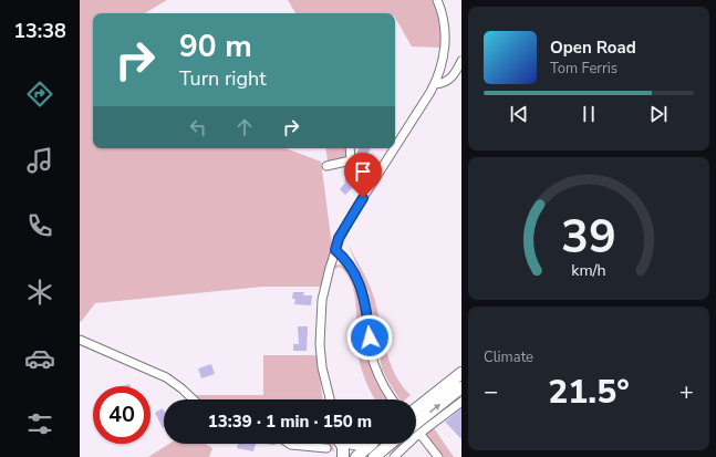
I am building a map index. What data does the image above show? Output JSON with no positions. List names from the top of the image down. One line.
{"page":{"tabs":"13:38","turn":["90 m","Turn right"],"song":["Open Road","Tom Ferris"],"tile":"Climate","heat":["−","21.5°","+"],"limit":"40","trip":"13:39 · 1 min · 150 m","gauge":["39","km/h"]}}
